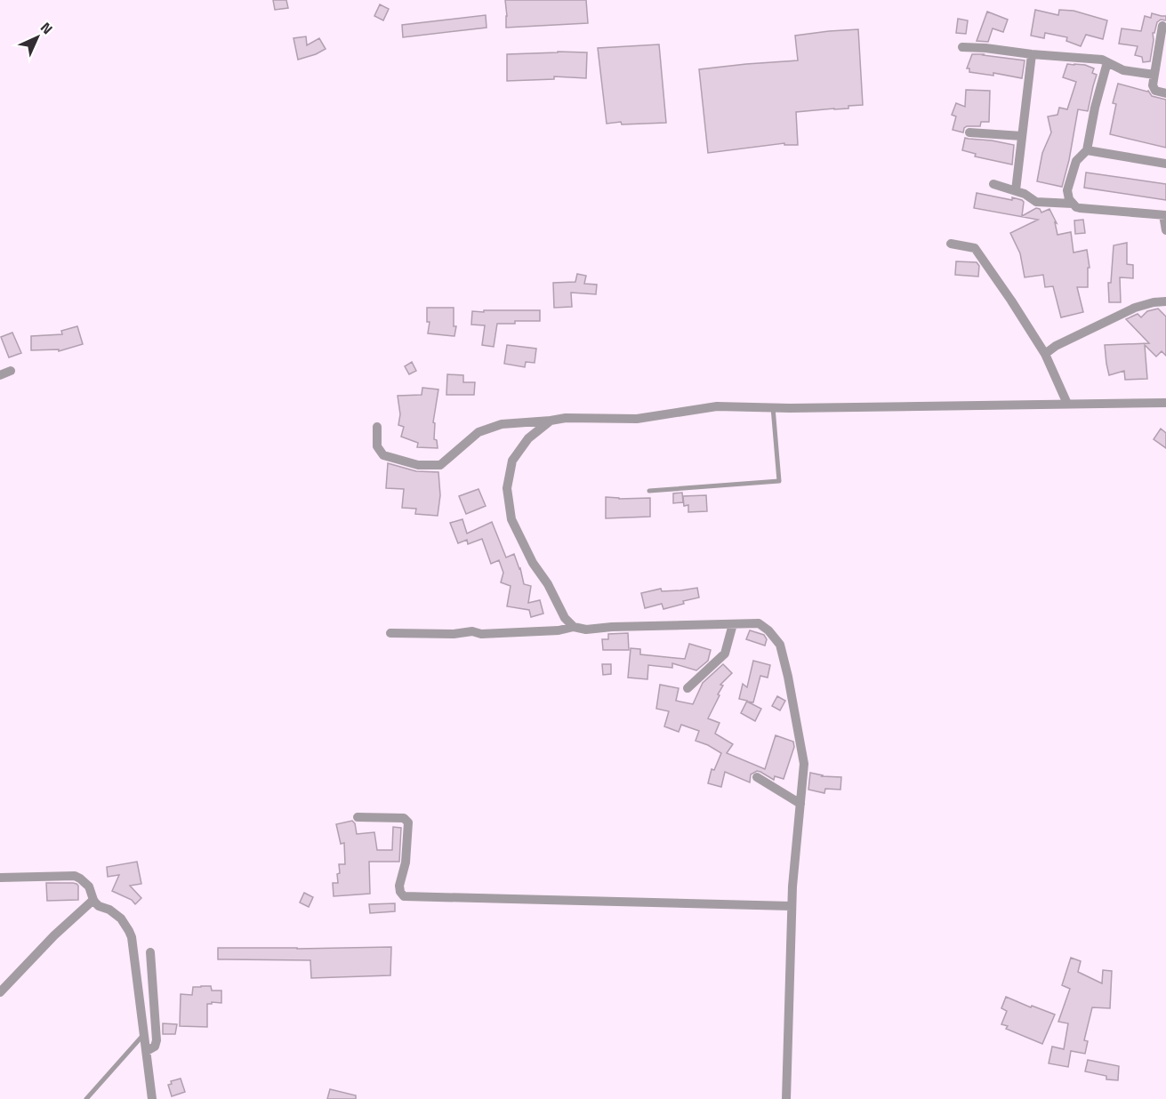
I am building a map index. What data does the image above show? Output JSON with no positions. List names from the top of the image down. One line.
{"north":"top right"}
